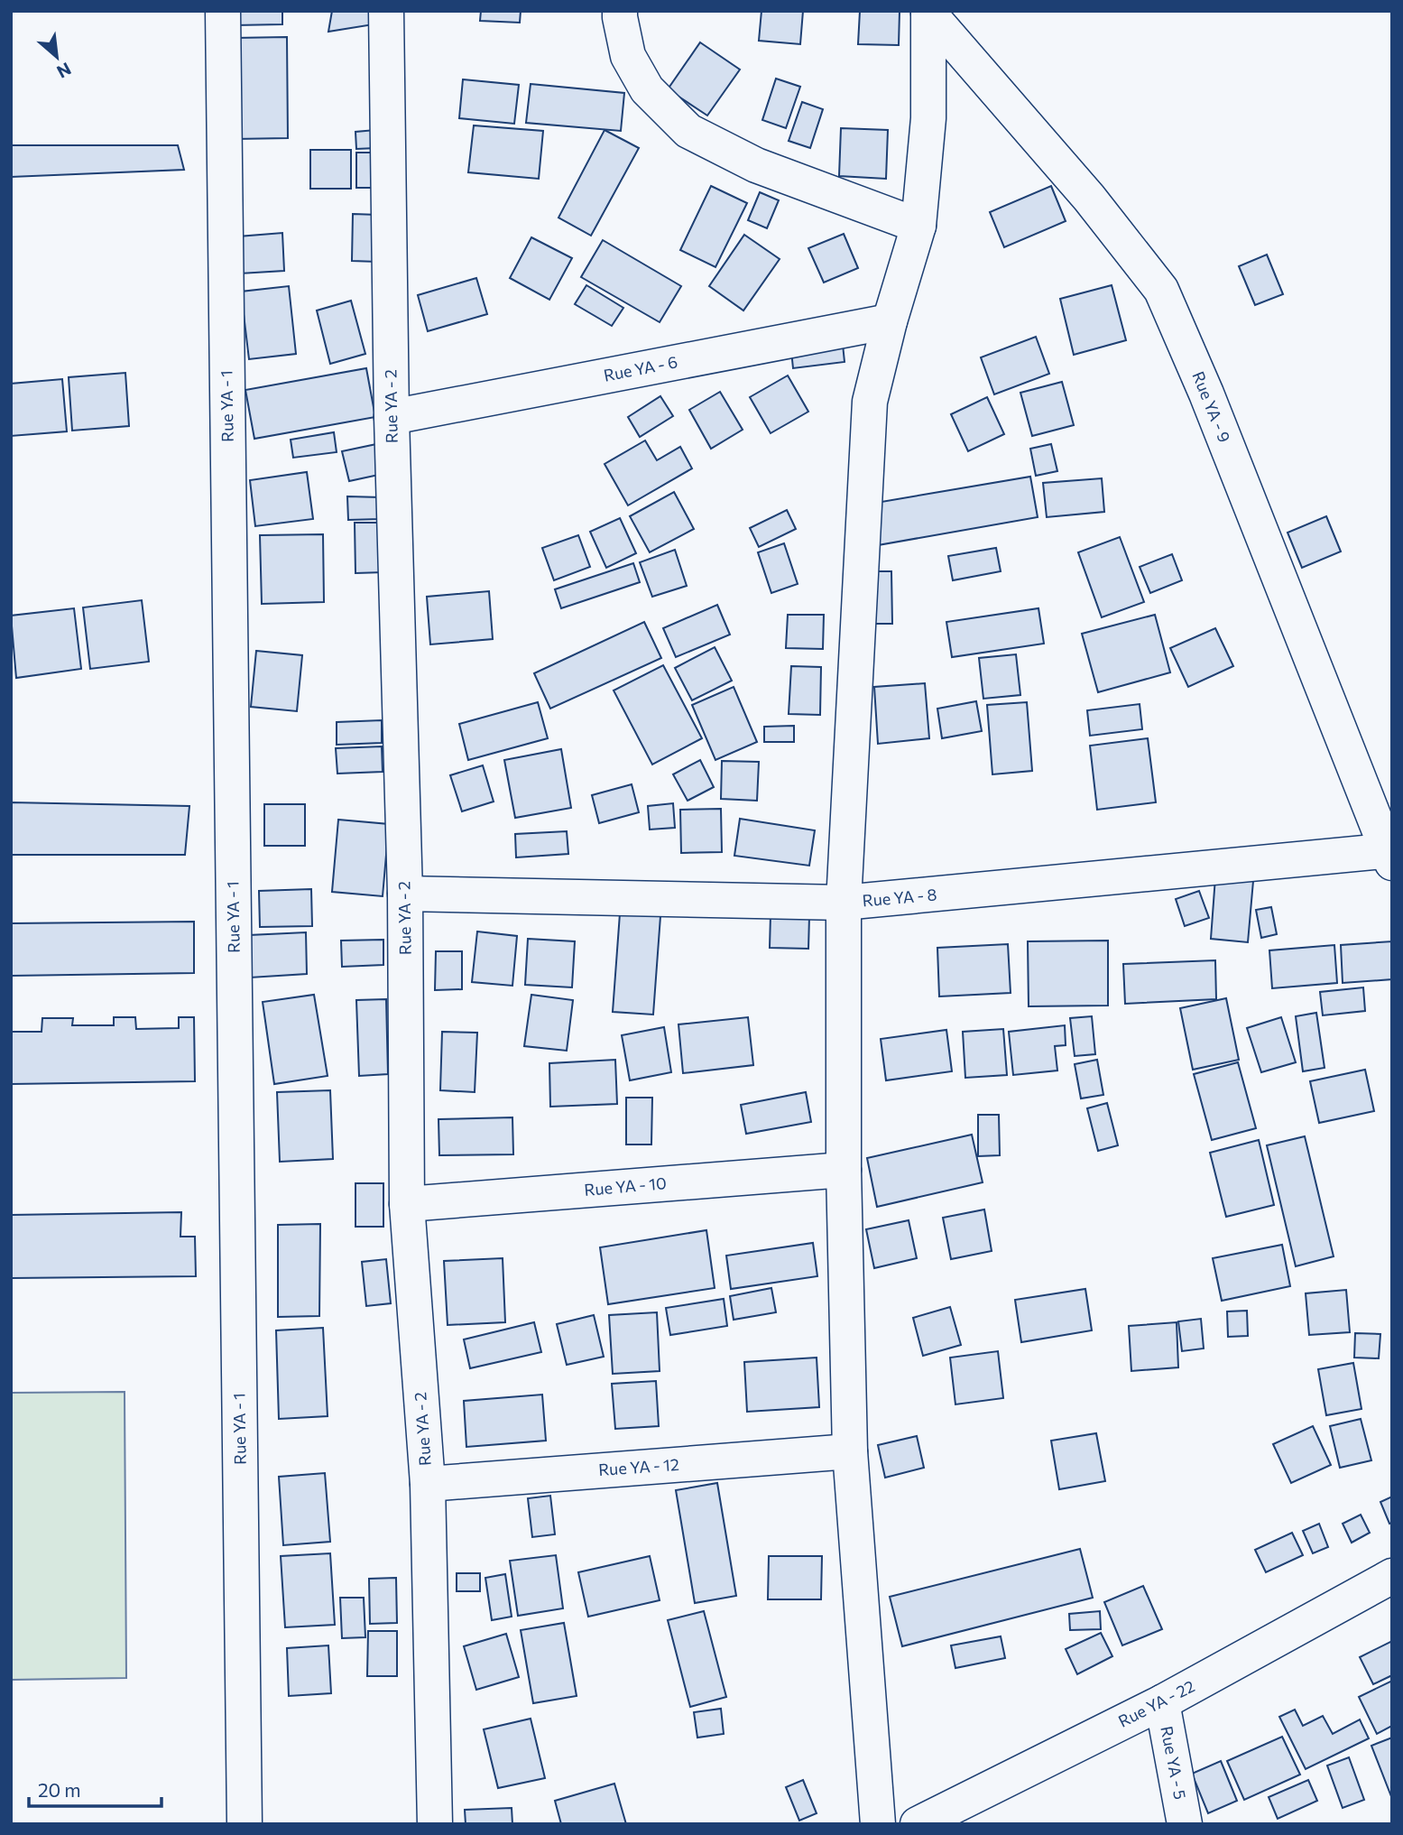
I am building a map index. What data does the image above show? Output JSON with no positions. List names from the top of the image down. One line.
{"streets":{"street":["Rue YA - 6","Rue YA - 1","Rue YA - 2","Rue YA - 9","Rue YA - 8","Rue YA - 10","Rue YA - 12","Rue YA - 22","Rue YA - 5"]},"crossings":[["Rue YA - 6","Rue YA - 2"],["Rue YA - 2","Rue YA - 8"],["Rue YA - 2","Rue YA - 10"],["Rue YA - 2","Rue YA - 12"],["Rue YA - 9","Rue YA - 8"],["Rue YA - 22","Rue YA - 5"]],"scale_bar":"20 m","north":"bottom right"}
